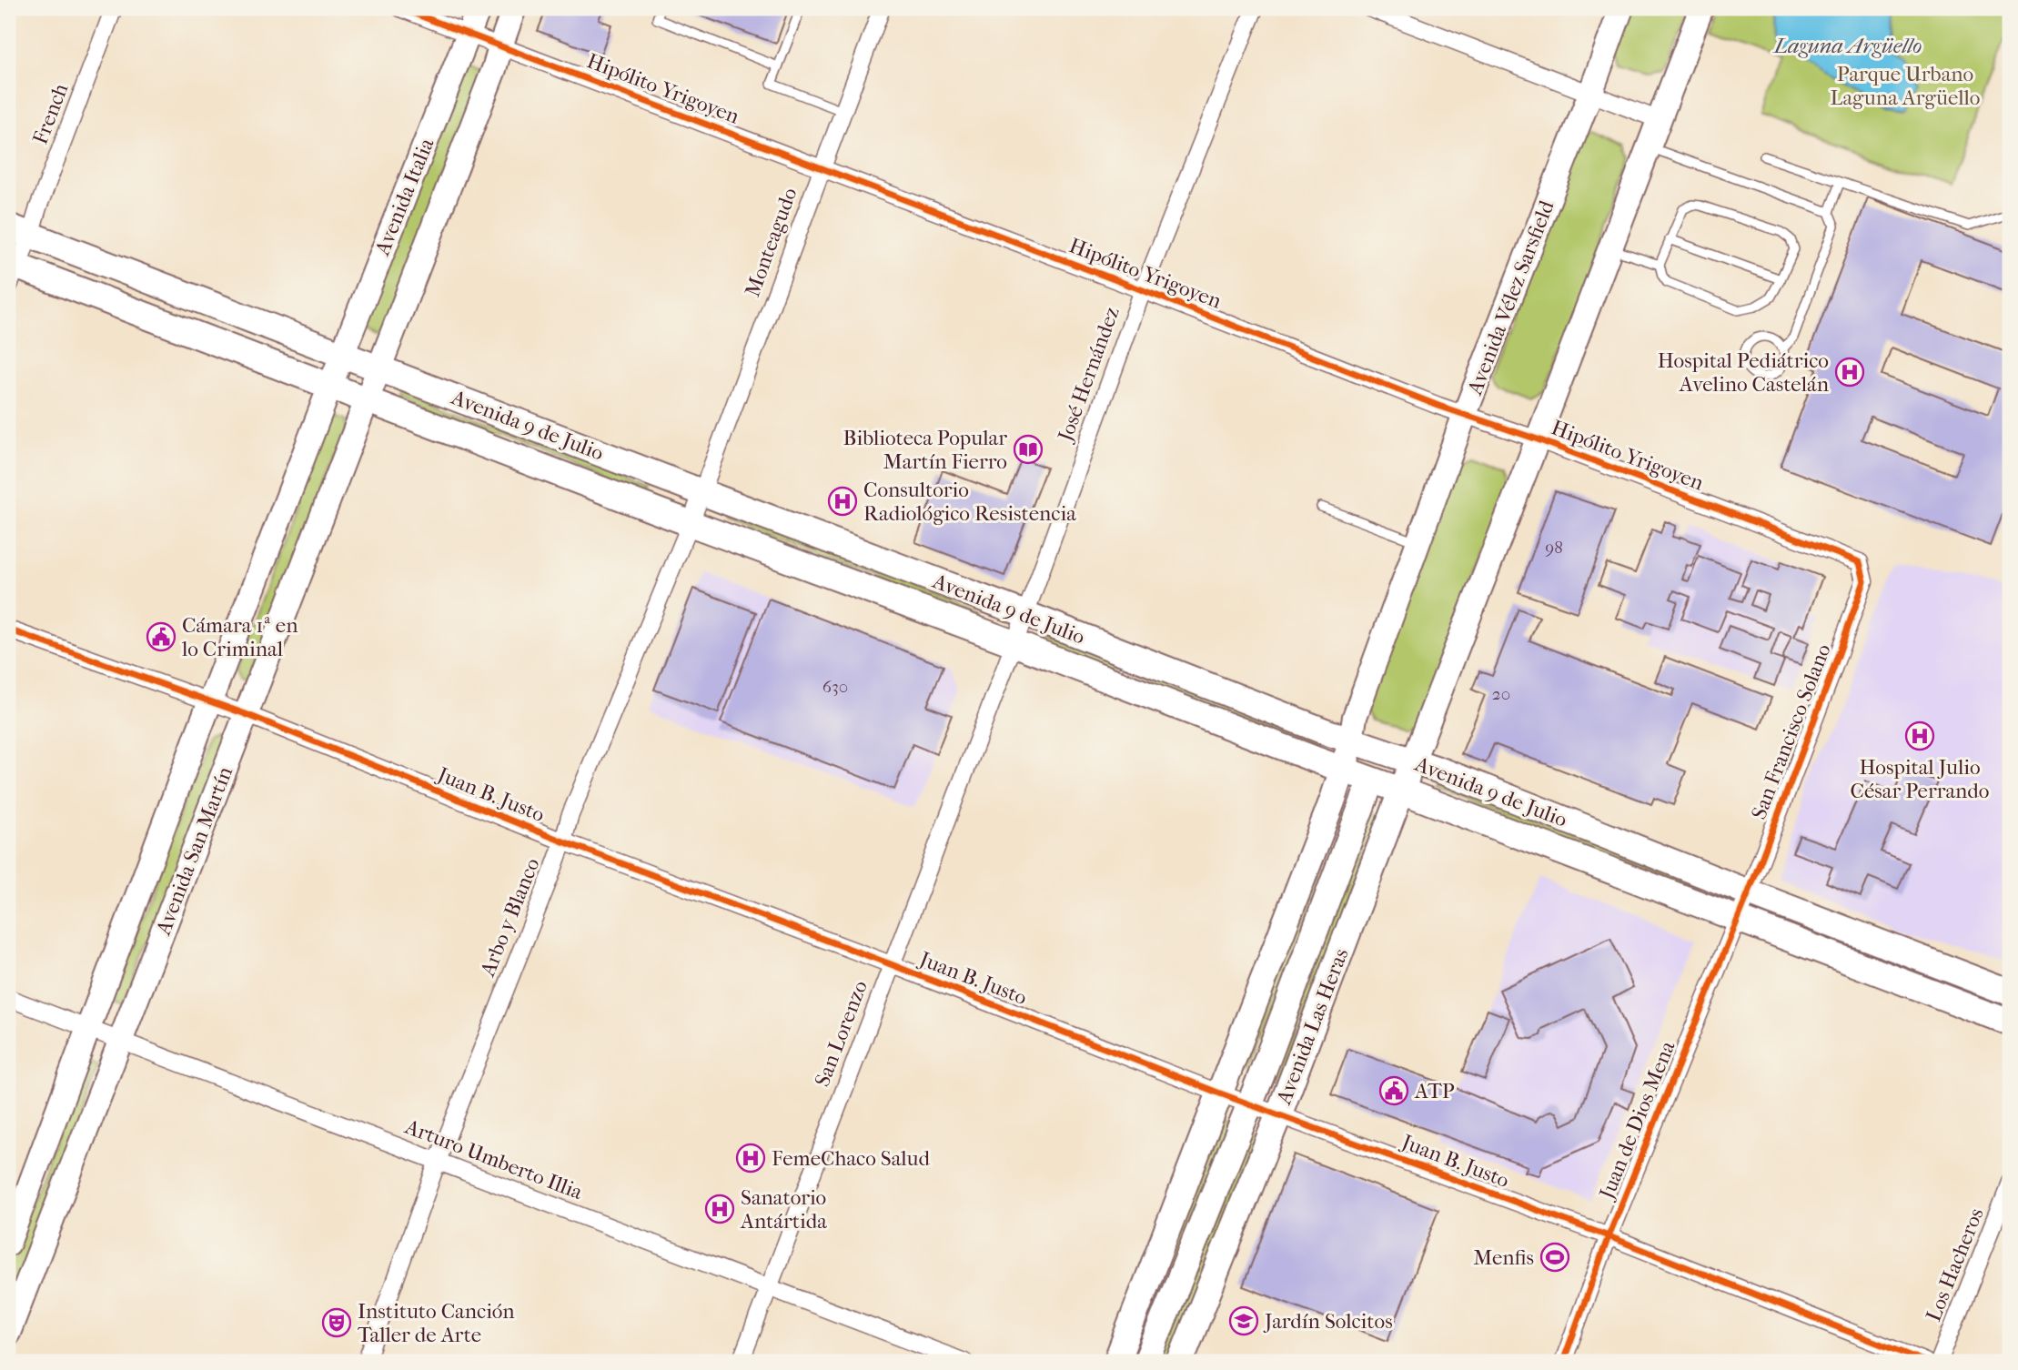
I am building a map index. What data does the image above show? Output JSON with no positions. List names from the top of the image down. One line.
{"streets":{"main road":["Avenida Italia","Avenida Vélez Sarsfield","Avenida 9 de Julio","Avenida San Martín","Avenida Las Heras"],"street":["Hipólito Yrigoyen","French","Monteagudo","José Hernández","San Francisco Solano","Juan B. Justo","Arbo y Blanco","San Lorenzo","Juan de Dios Mena","Arturo Umberto Illia","Los Hacheros"]},"crossings":[["Hipólito Yrigoyen","Avenida Italia"],["Hipólito Yrigoyen","Monteagudo"],["Hipólito Yrigoyen","Avenida Vélez Sarsfield"],["Hipólito Yrigoyen","José Hernández"],["Hipólito Yrigoyen","San Francisco Solano"],["French","Avenida 9 de Julio"],["Avenida Italia","Avenida 9 de Julio"],["Avenida Italia","Avenida San Martín"],["Monteagudo","Avenida 9 de Julio"],["Monteagudo","Arbo y Blanco"],["Avenida Vélez Sarsfield","Avenida 9 de Julio"],["José Hernández","Avenida 9 de Julio"],["José Hernández","San Lorenzo"],["Avenida 9 de Julio","San Francisco Solano"],["Avenida 9 de Julio","Avenida San Martín"],["Avenida 9 de Julio","Arbo y Blanco"],["Avenida 9 de Julio","Avenida Las Heras"],["Avenida 9 de Julio","San Lorenzo"],["Avenida 9 de Julio","Juan de Dios Mena"],["San Francisco Solano","Juan de Dios Mena"],["Juan B. Justo","Avenida San Martín"],["Juan B. Justo","Arbo y Blanco"],["Juan B. Justo","Avenida Las Heras"],["Juan B. Justo","San Lorenzo"],["Juan B. Justo","Juan de Dios Mena"],["Avenida San Martín","Arturo Umberto Illia"],["Arbo y Blanco","Arturo Umberto Illia"],["San Lorenzo","Arturo Umberto Illia"]],"water":["Laguna Argüello"],"parks":["Parque Urbano Laguna Argüello"],"places":{"hospital":["Hospital Pediátrico Avelino Castelán","Consultorio Radiológico Resistencia","Hospital Julio César Perrando","FemeChaco Salud","Sanatorio Antártida"],"library":["Biblioteca Popular Martín Fierro"],"public building":["Cámara 1ª en lo Criminal","ATP"],"sports":["Menfis"],"school or university":["Jardín Solcitos"],"theatre":["Instituto Canción Taller de Arte"]},"house_numbers":["98","630","20"]}
